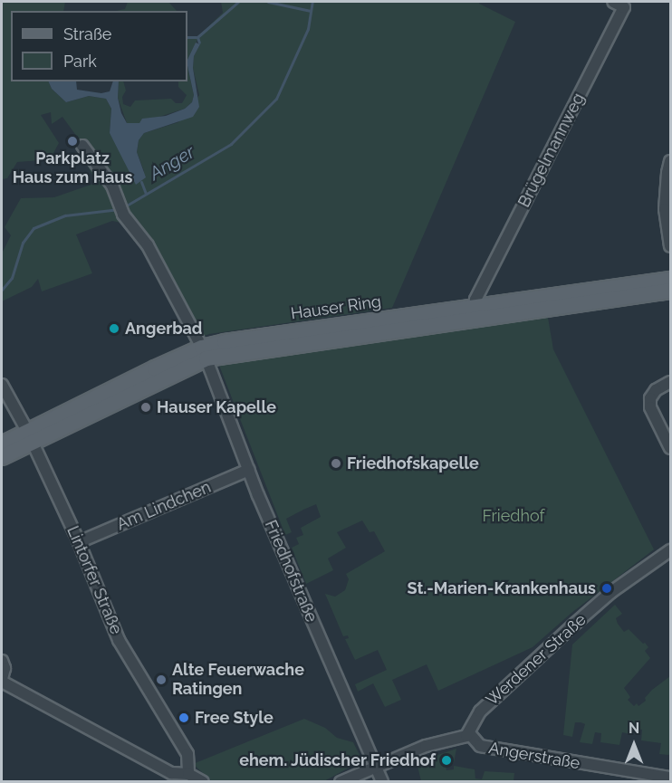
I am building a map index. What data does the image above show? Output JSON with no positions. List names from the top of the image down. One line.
{"streets":{"main road":["Hauser Ring"],"street":["Brügelmannweg","Am Lindchen","Friedhofstraße","Lintorfer Straße","Werdener Straße","Angerstraße"]},"crossings":[["Brügelmannweg","Hauser Ring"],["Hauser Ring","Friedhofstraße"],["Hauser Ring","Lintorfer Straße"],["Am Lindchen","Friedhofstraße"],["Am Lindchen","Lintorfer Straße"],["Werdener Straße","Angerstraße"]],"water":["Anger"],"parks":["Friedhof"],"places":["Parkplatz Haus zum Haus","Angerbad","Hauser Kapelle","Friedhofskapelle","St.-Marien-Krankenhaus","Alte Feuerwache Ratingen","Free Style","ehem. Jüdischer Friedhof"],"legend":["Straße","Park"],"north":"top"}
